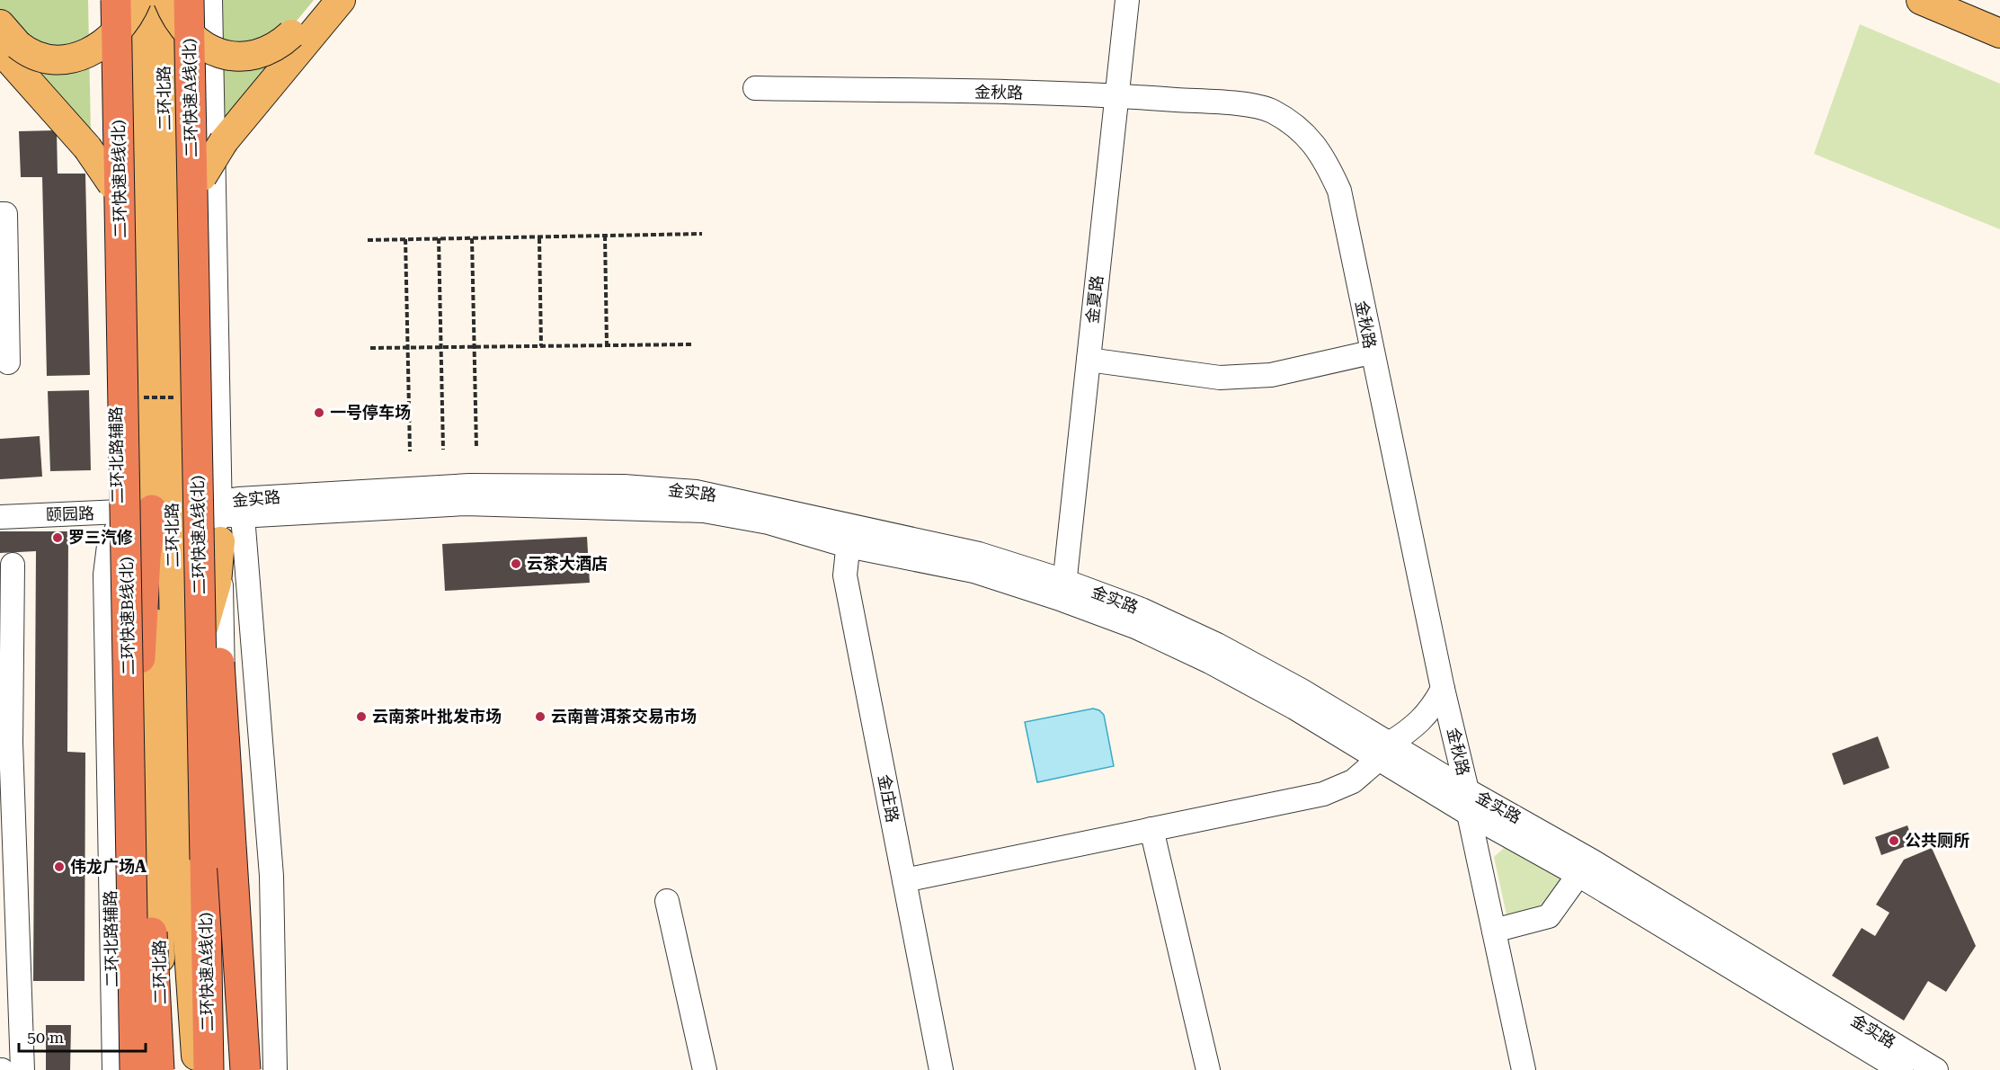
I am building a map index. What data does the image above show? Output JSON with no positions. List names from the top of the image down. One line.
{"streets":{"highway":["二环快速A线(北)","二环快速B线(北)"],"main road":["二环北路"],"street":["金秋路","金夏路","二环北路辅路","金实路","颐园路","金庄路"]},"crossings":[["金秋路","金夏路"],["金秋路","金实路"],["二环北路","金实路"],["二环北路","颐园路"],["金夏路","金实路"],["二环北路辅路","颐园路"],["金实路","颐园路"],["金实路","金庄路"]],"places":["一号停车场","罗三汽修","云茶大酒店","云南茶叶批发市场","云南普洱茶交易市场","公共厕所","伟龙广场A"],"scale_bar":"50 m"}
